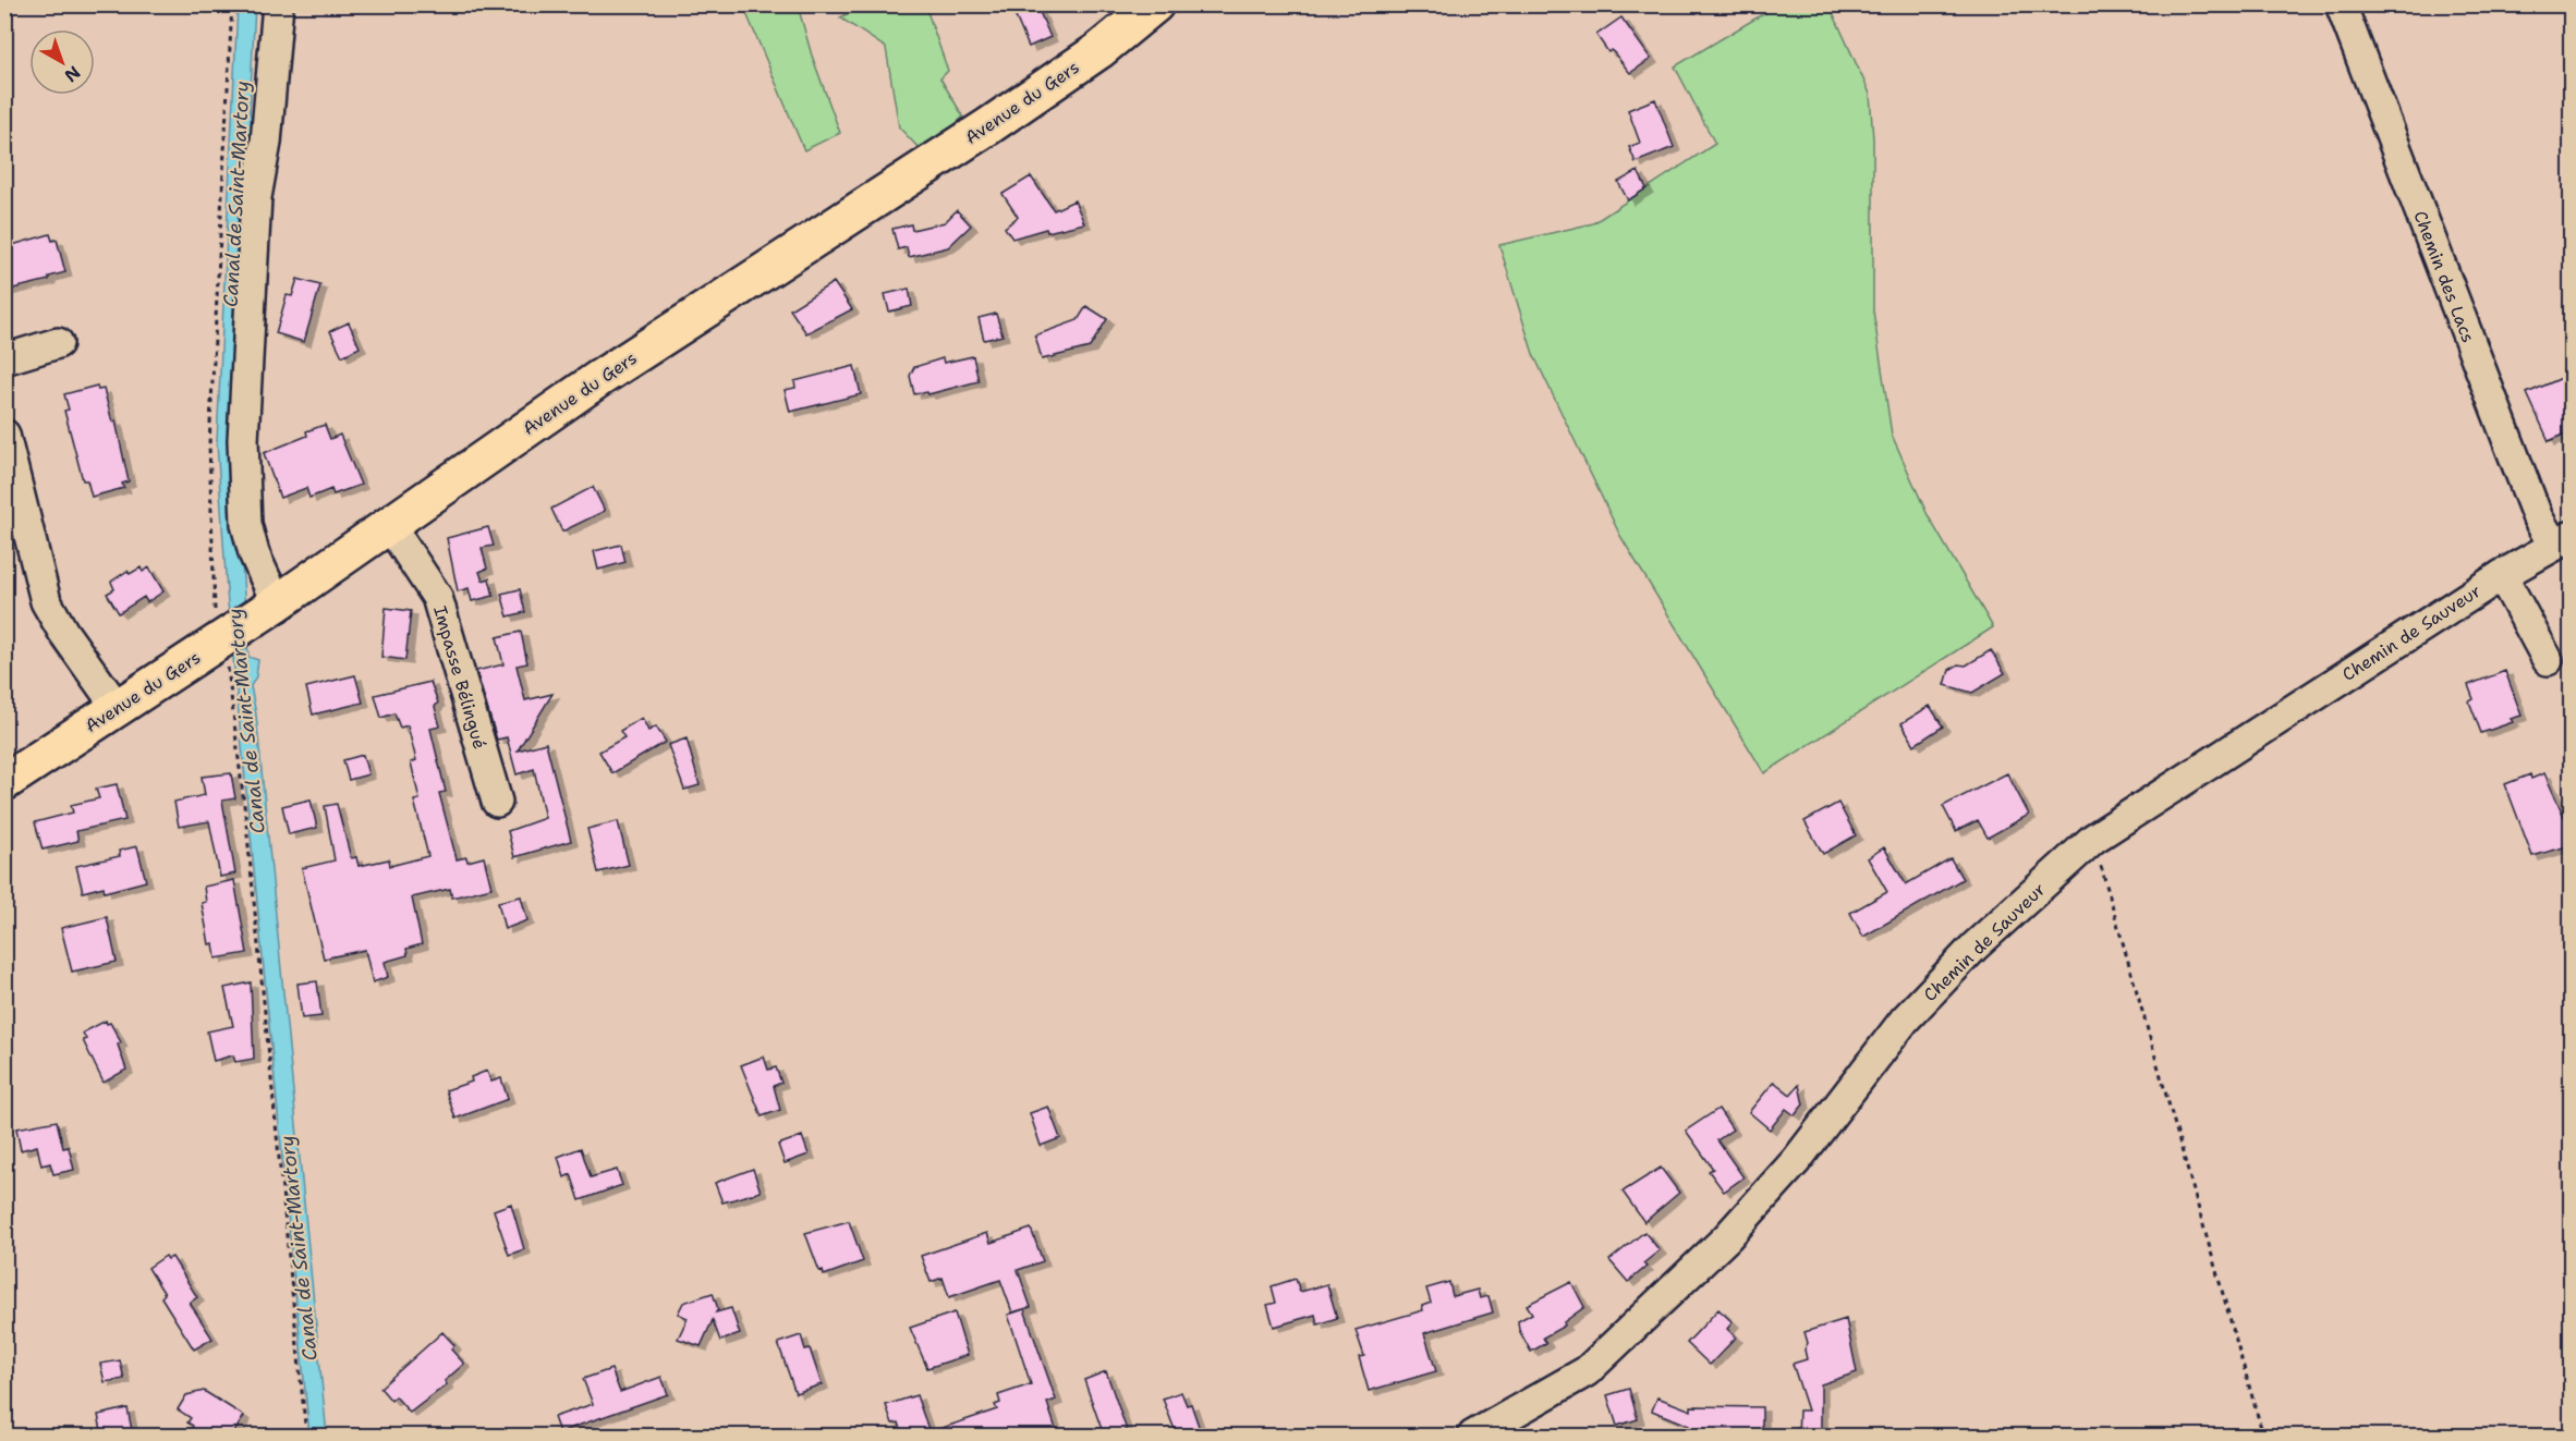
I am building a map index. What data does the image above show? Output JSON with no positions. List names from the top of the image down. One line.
{"streets":{"main road":["Avenue du Gers"],"street":["Chemin des Lacs","Chemin de Sauveur","Impasse Bélingué"]},"crossings":[["Avenue du Gers","Impasse Bélingué"],["Chemin des Lacs","Chemin de Sauveur"]],"water":["Canal de Saint-Martory"],"north":"bottom right"}
